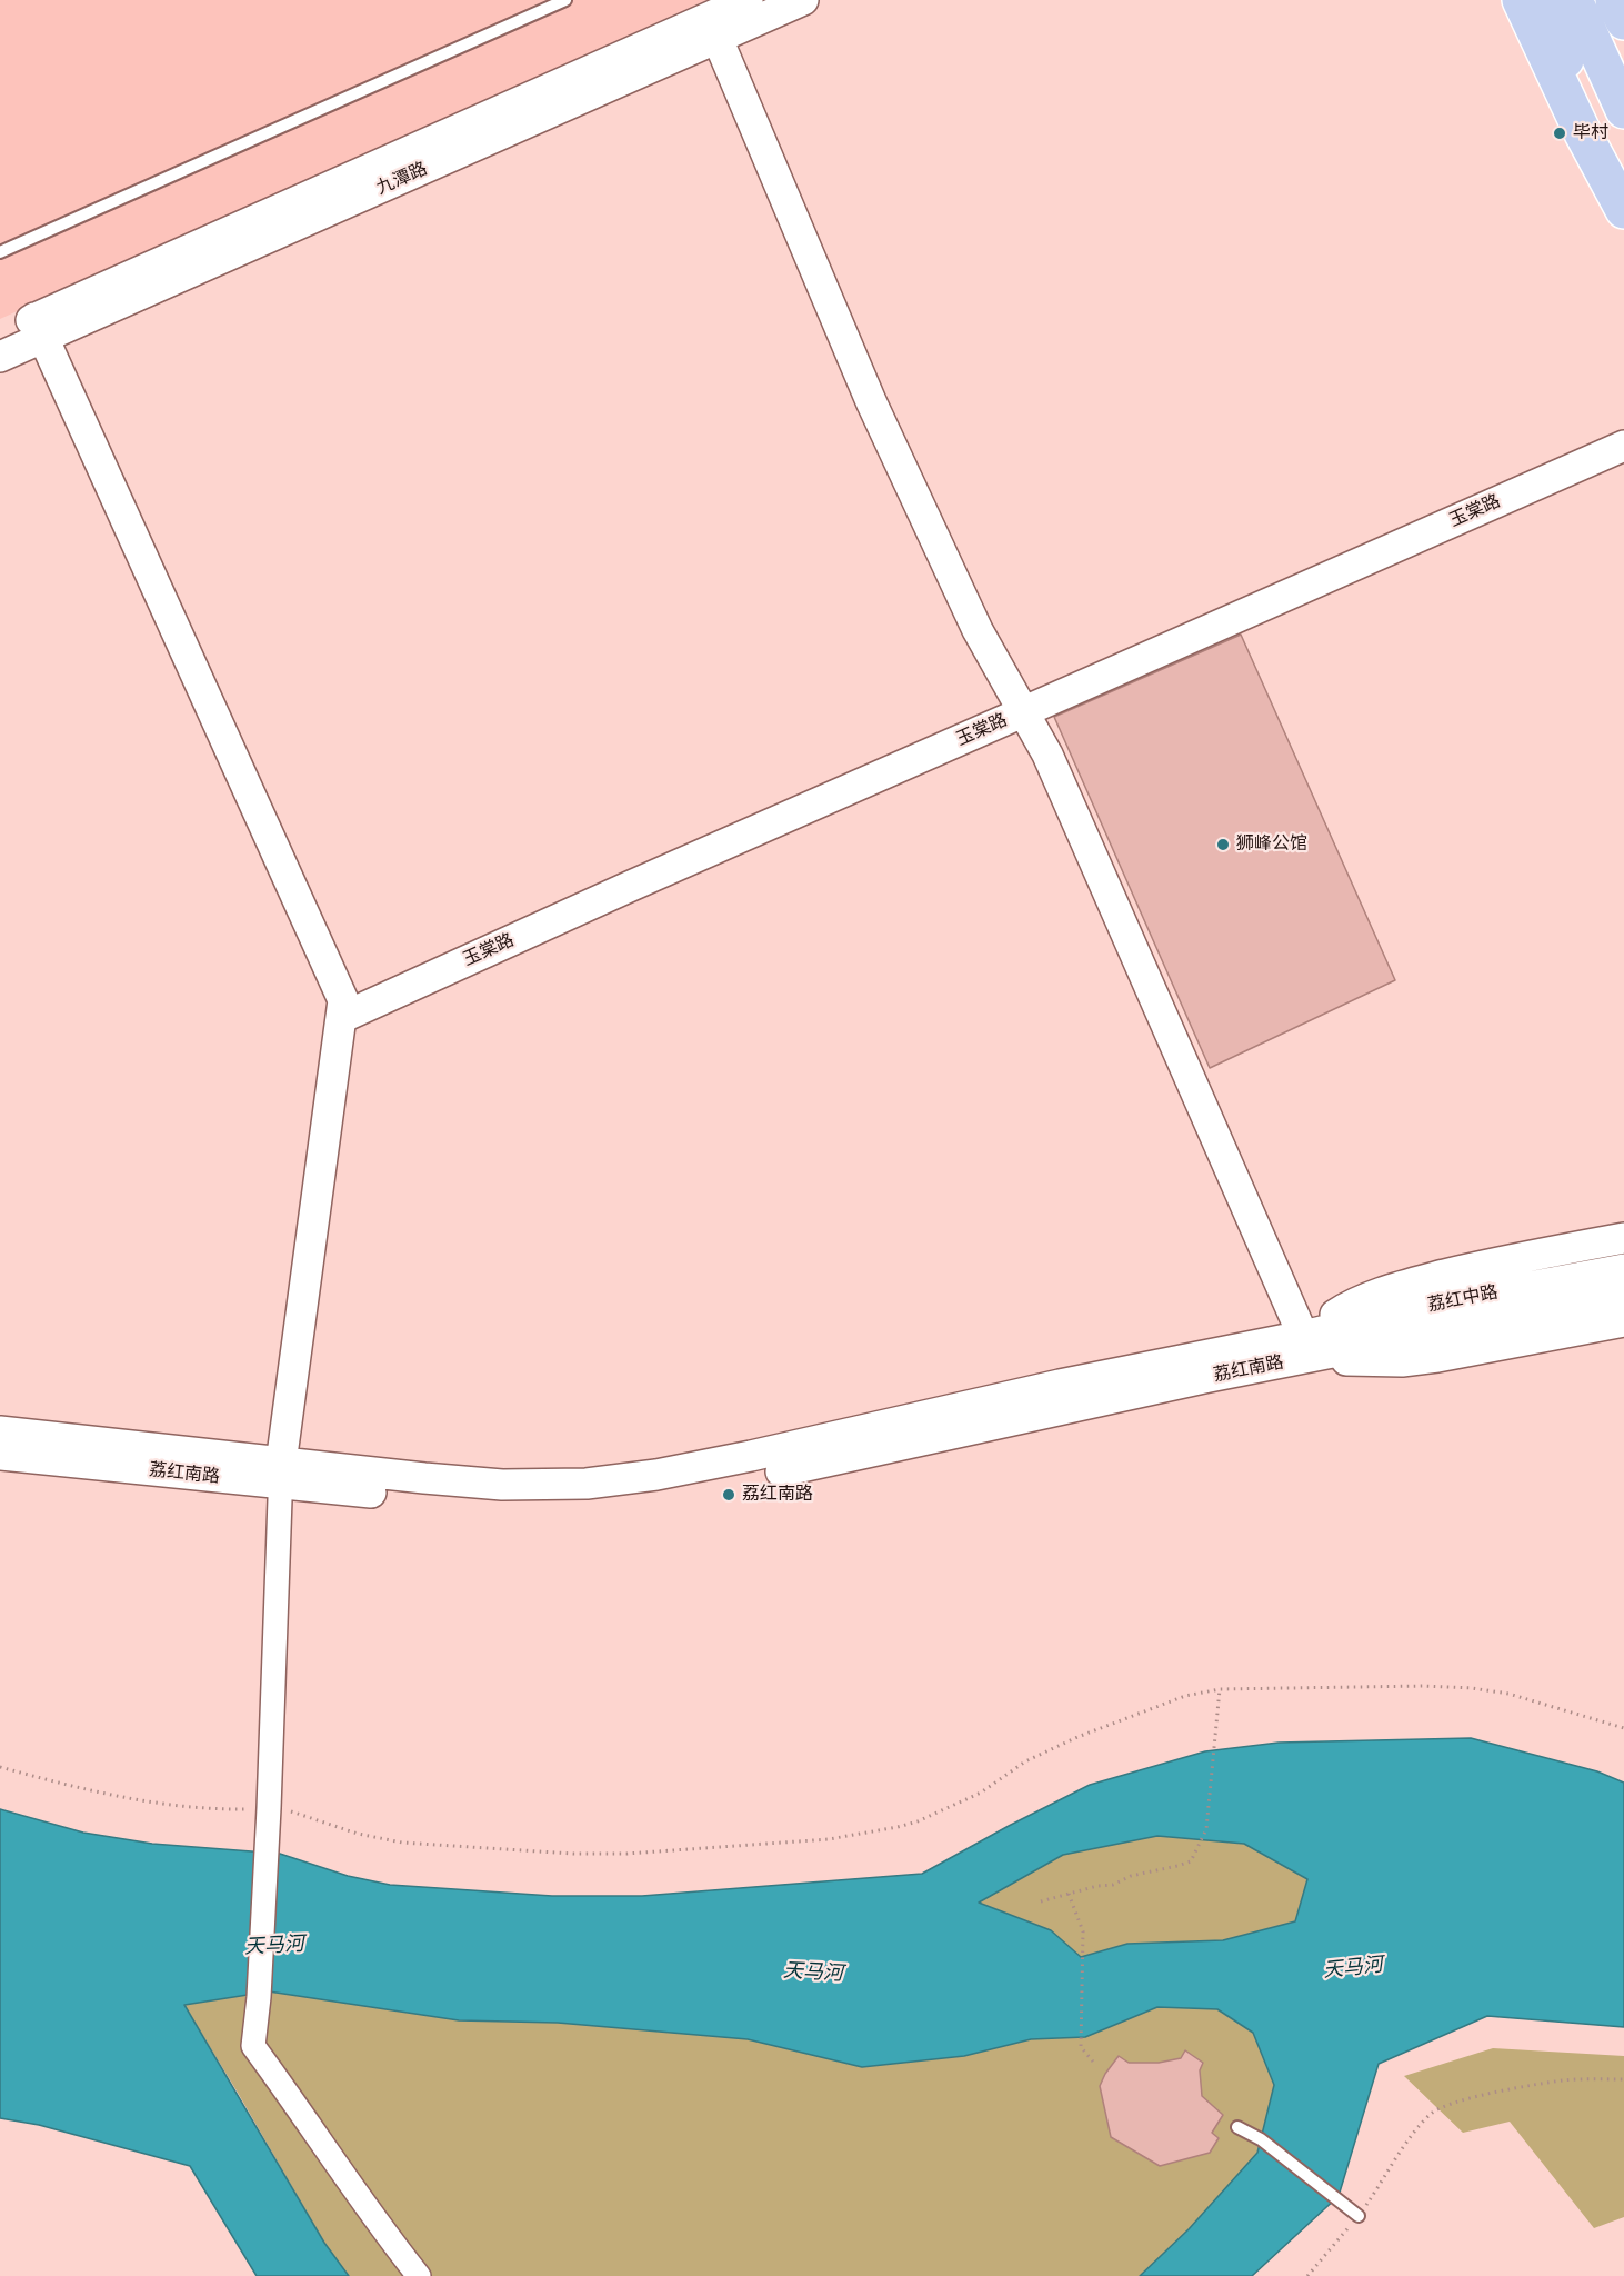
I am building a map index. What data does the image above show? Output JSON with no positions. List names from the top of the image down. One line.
{"streets":{"street":["九潭路","玉棠路","荔红中路","荔红南路"]},"crossings":[["荔红中路","荔红南路"]],"water":["天马河"],"places":["毕村","狮峰公馆","荔红南路"]}
